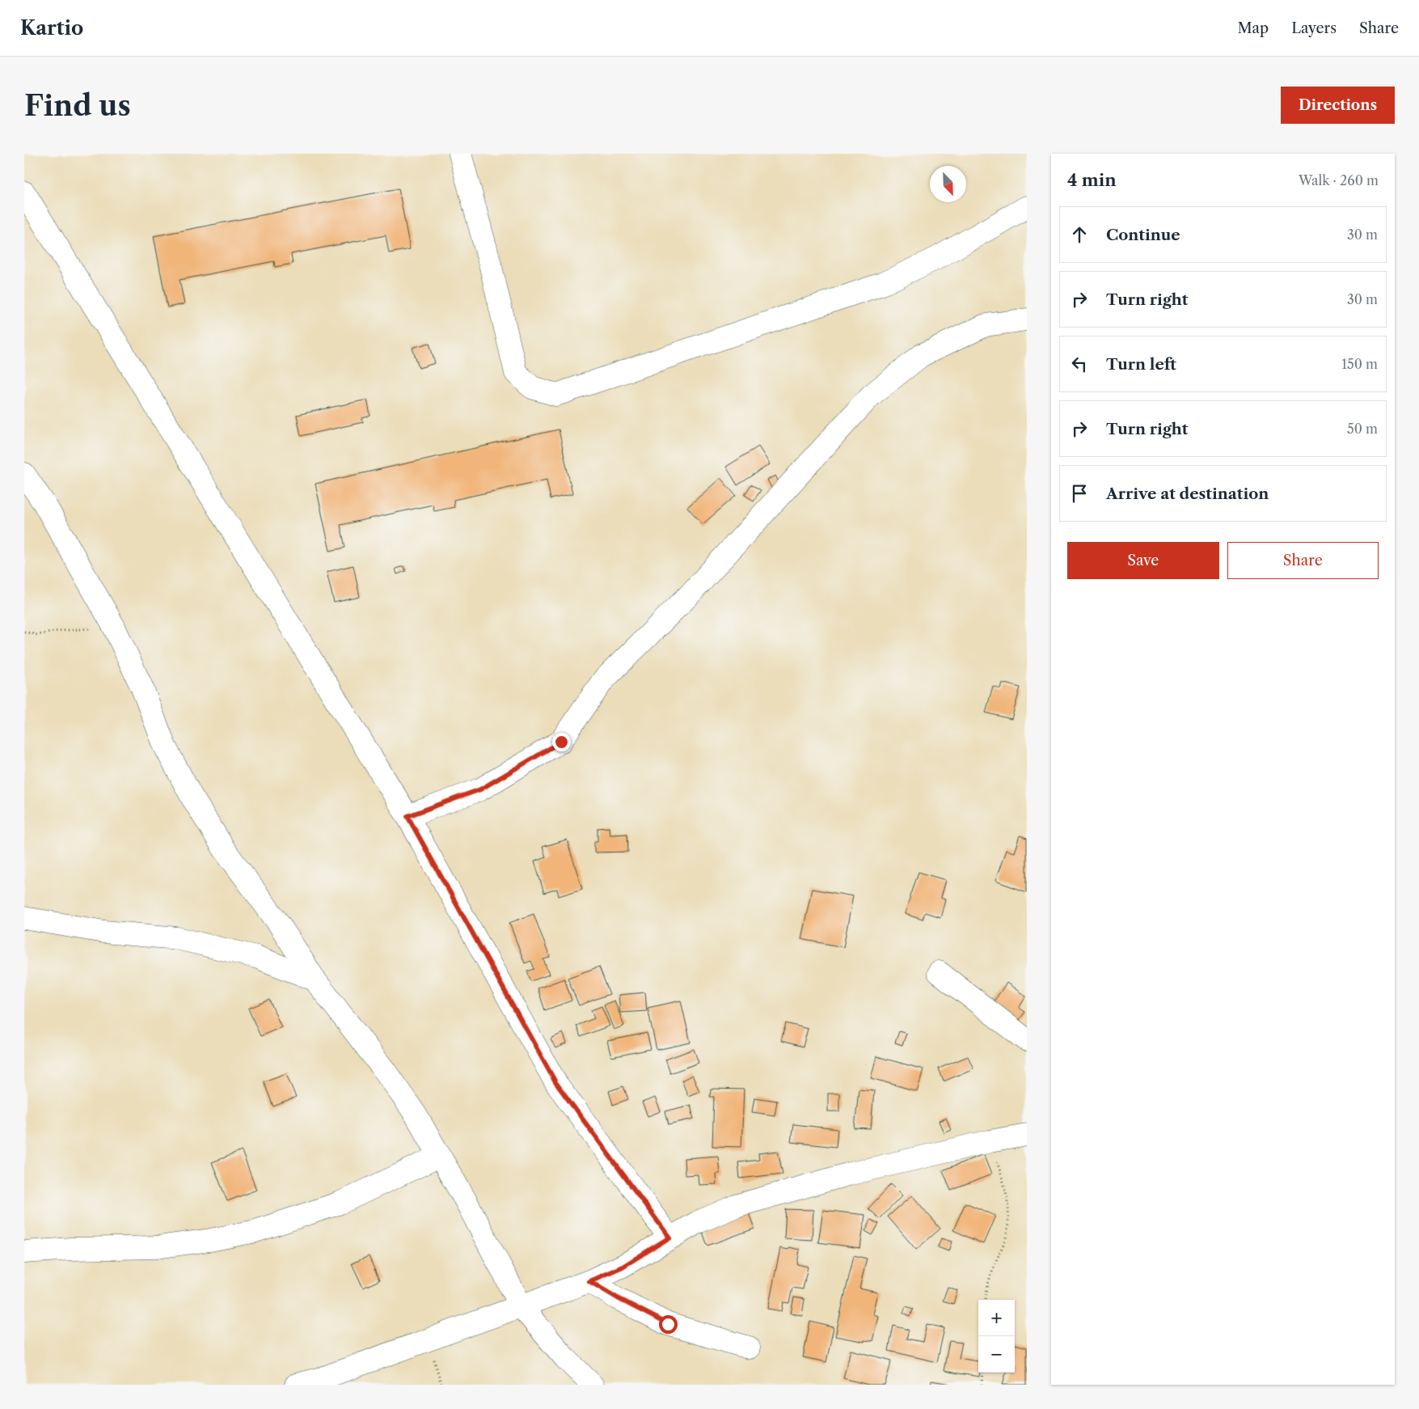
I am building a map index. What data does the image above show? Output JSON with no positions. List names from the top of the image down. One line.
{"north":"bottom right","page":{"header":"Kartio","nav":["Map","Layers","Share"],"buttons":["Directions",["Save","Share"]],"title":"Find us","heading":["4 min","Walk · 260 m"],"list":[["Continue","30 m"],["Turn right","30 m"],["Turn left","150 m"],["Turn right","50 m"],"Arrive at destination"],"map_buttons":["+","−"]}}
